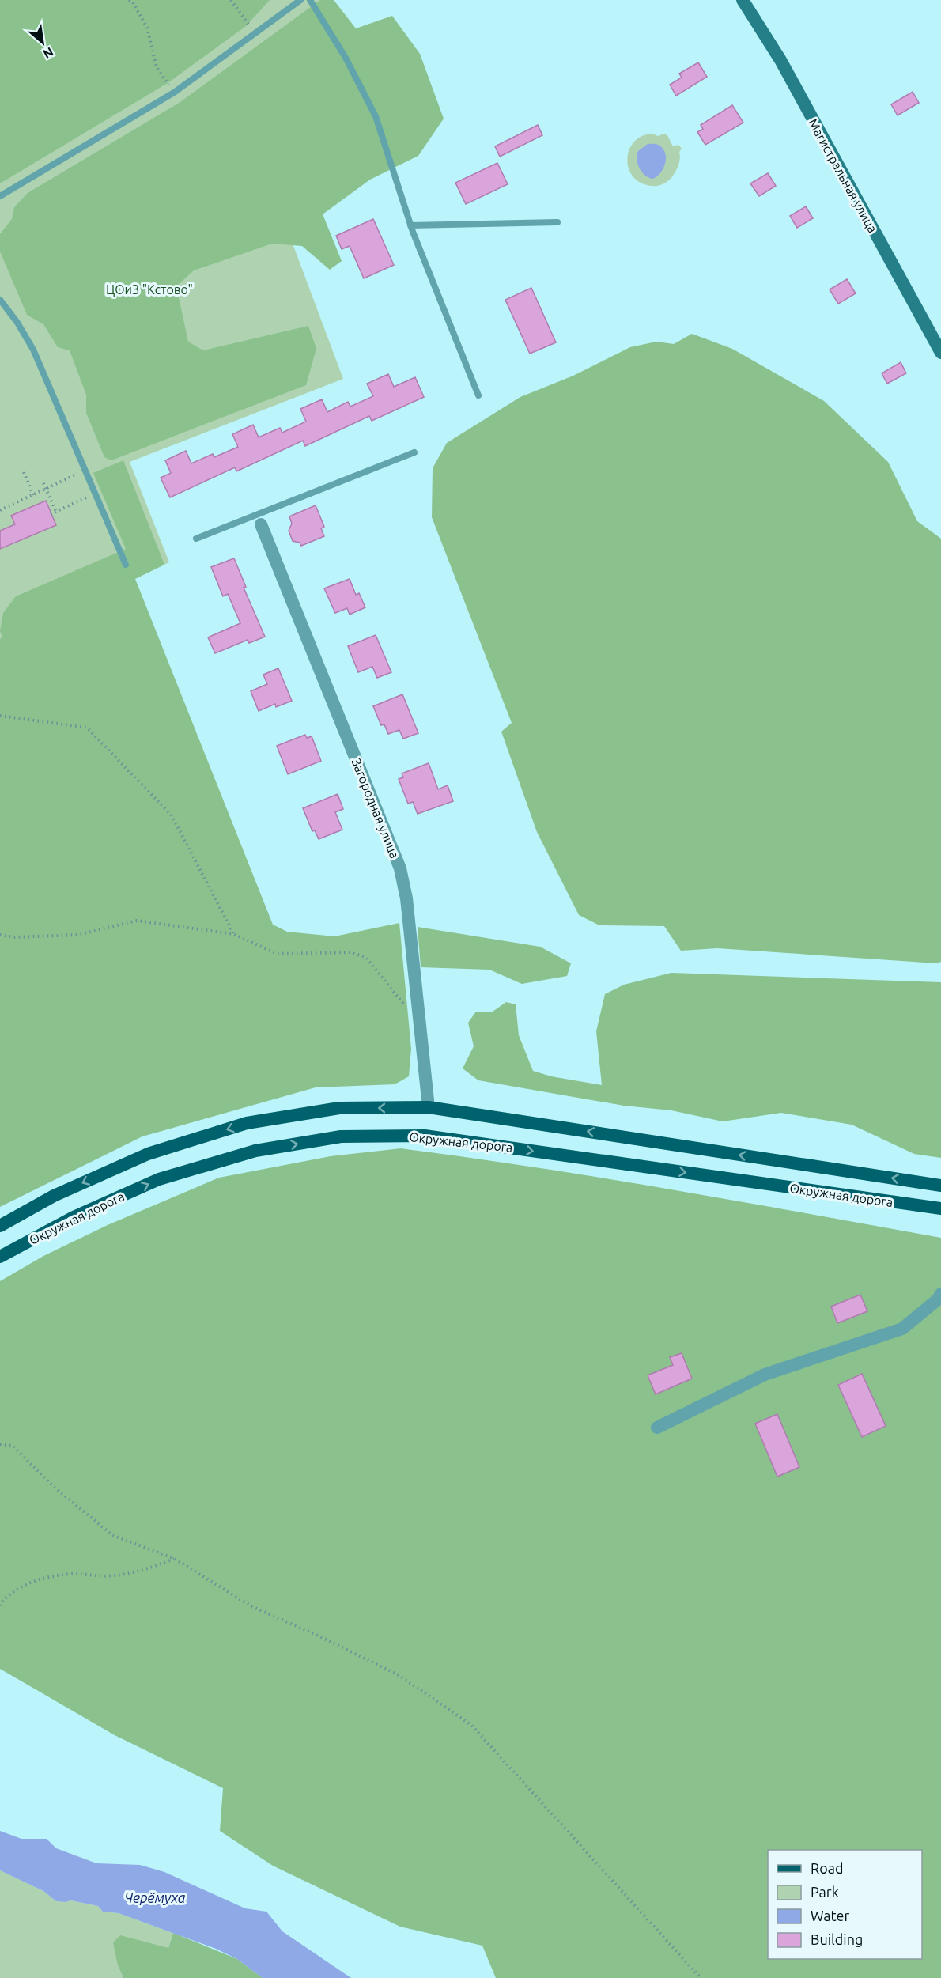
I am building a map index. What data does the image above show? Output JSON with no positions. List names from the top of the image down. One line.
{"streets":{"main road":["Магистральная улица","Окружная дорога"],"street":["Загородная улица"]},"crossings":[["Загородная улица","Окружная дорога"]],"water":["Черёмуха"],"parks":["ЦОиЗ \"Кстово\""],"legend":["Road","Park","Water","Building"],"north":"bottom right"}
